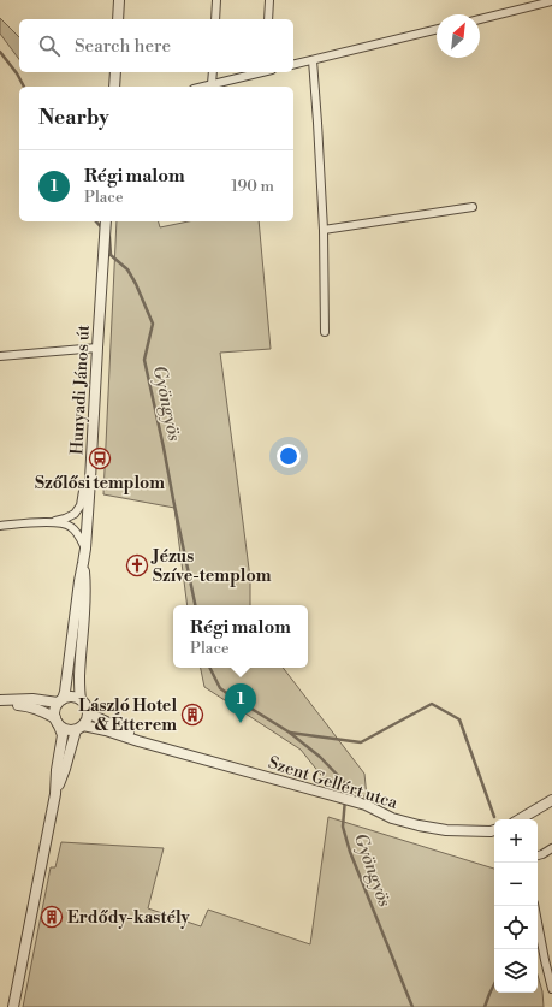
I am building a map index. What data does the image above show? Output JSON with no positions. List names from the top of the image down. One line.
{"streets":{"street":["Hunyadi János út","Szent Gellért utca"]},"crossings":[["Hunyadi János út","Szent Gellért utca"]],"water":["Gyöngyös"],"places":{"bus stop":["Szőlősi templom"],"church":["Jézus Szíve-templom"],"building":["László Hotel & Étterem","Erdődy-kastély"]},"north":"top right","page":{"search":"Search here","heading":"Nearby","list":[{"mark":"1","name":"Régi malom","note":"Place","value":"190 m"}],"popup":["Régi malom","Place"],"pins":"1","map_buttons":["+","−"]}}
